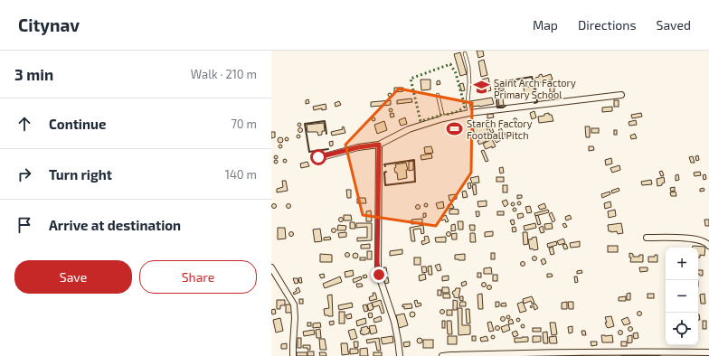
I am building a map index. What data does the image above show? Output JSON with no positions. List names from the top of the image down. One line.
{"places":{"school or university":["Saint Arch Factory Primary School"],"sports":["Starch Factory Football Pitch"]},"page":{"header":"Citynav","nav":["Map","Directions","Saved"],"heading":["3 min","Walk · 210 m"],"list":[["Continue","70 m"],["Turn right","140 m"],"Arrive at destination"],"map_buttons":["+","−"],"buttons":["Save","Share"]}}
